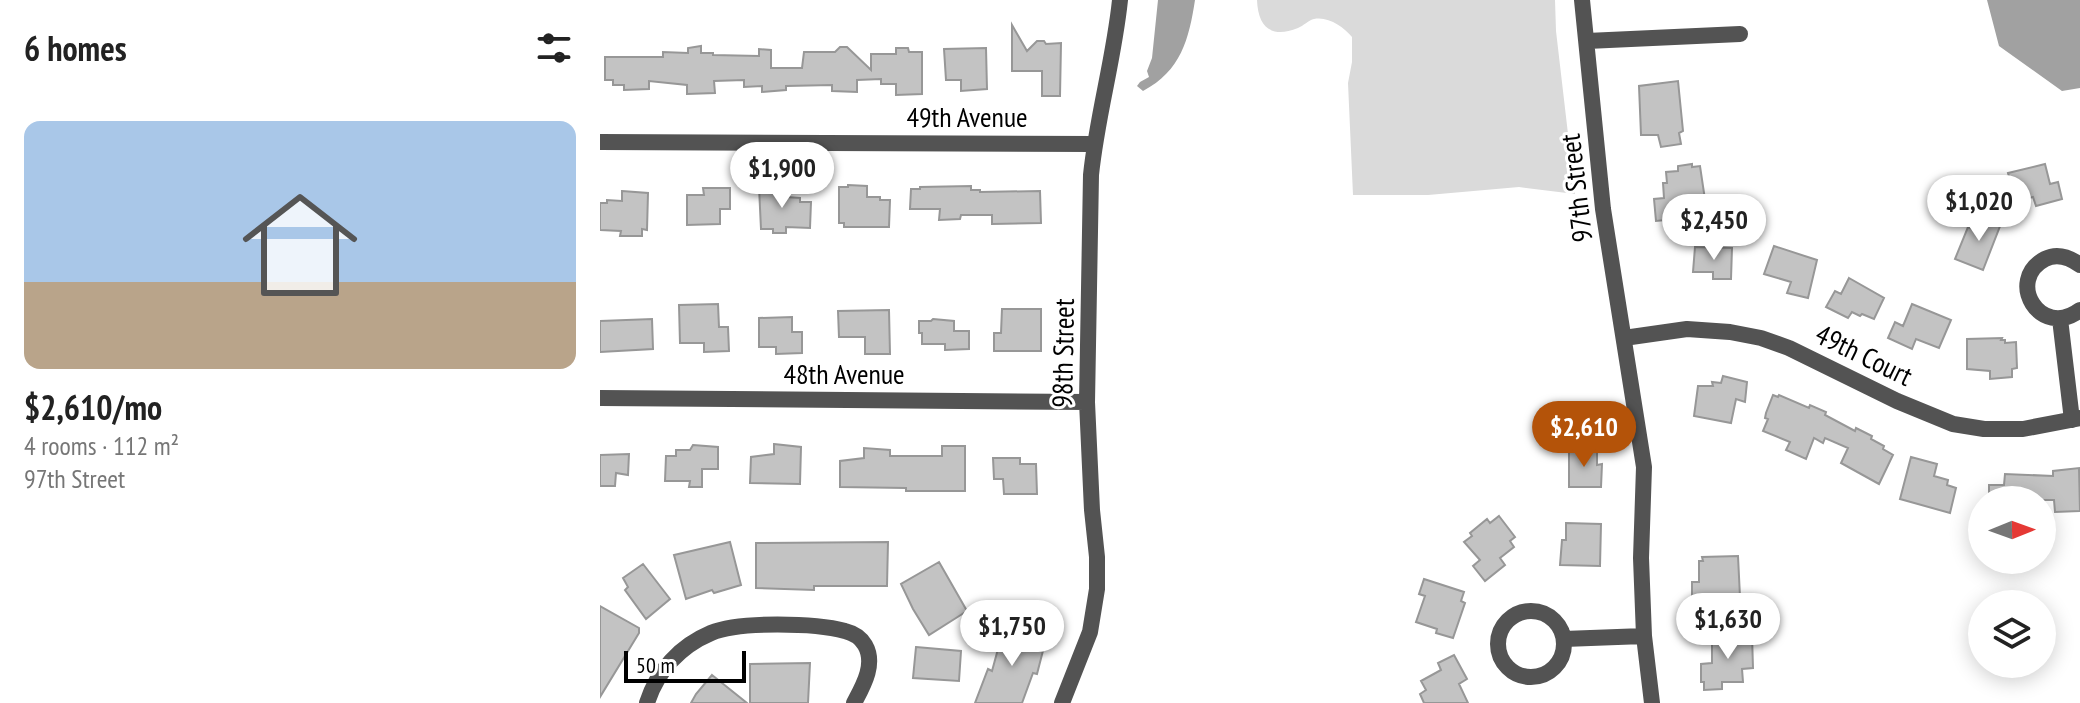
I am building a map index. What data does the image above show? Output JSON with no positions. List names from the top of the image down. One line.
{"streets":{"street":["49th Avenue","97th Street","98th Street","49th Court","48th Avenue"]},"crossings":[["49th Avenue","98th Street"],["97th Street","49th Court"],["98th Street","48th Avenue"]],"scale_bar":"50 m","north":"right","page":{"heading":"6 homes","list":[{"name":"$2,610/mo","note":"4 rooms · 112 m² · 97th Street"}],"price":["$1,900","$1,020","$2,450","$2,610","$1,630","$1,750"],"scale":"50 m"}}
